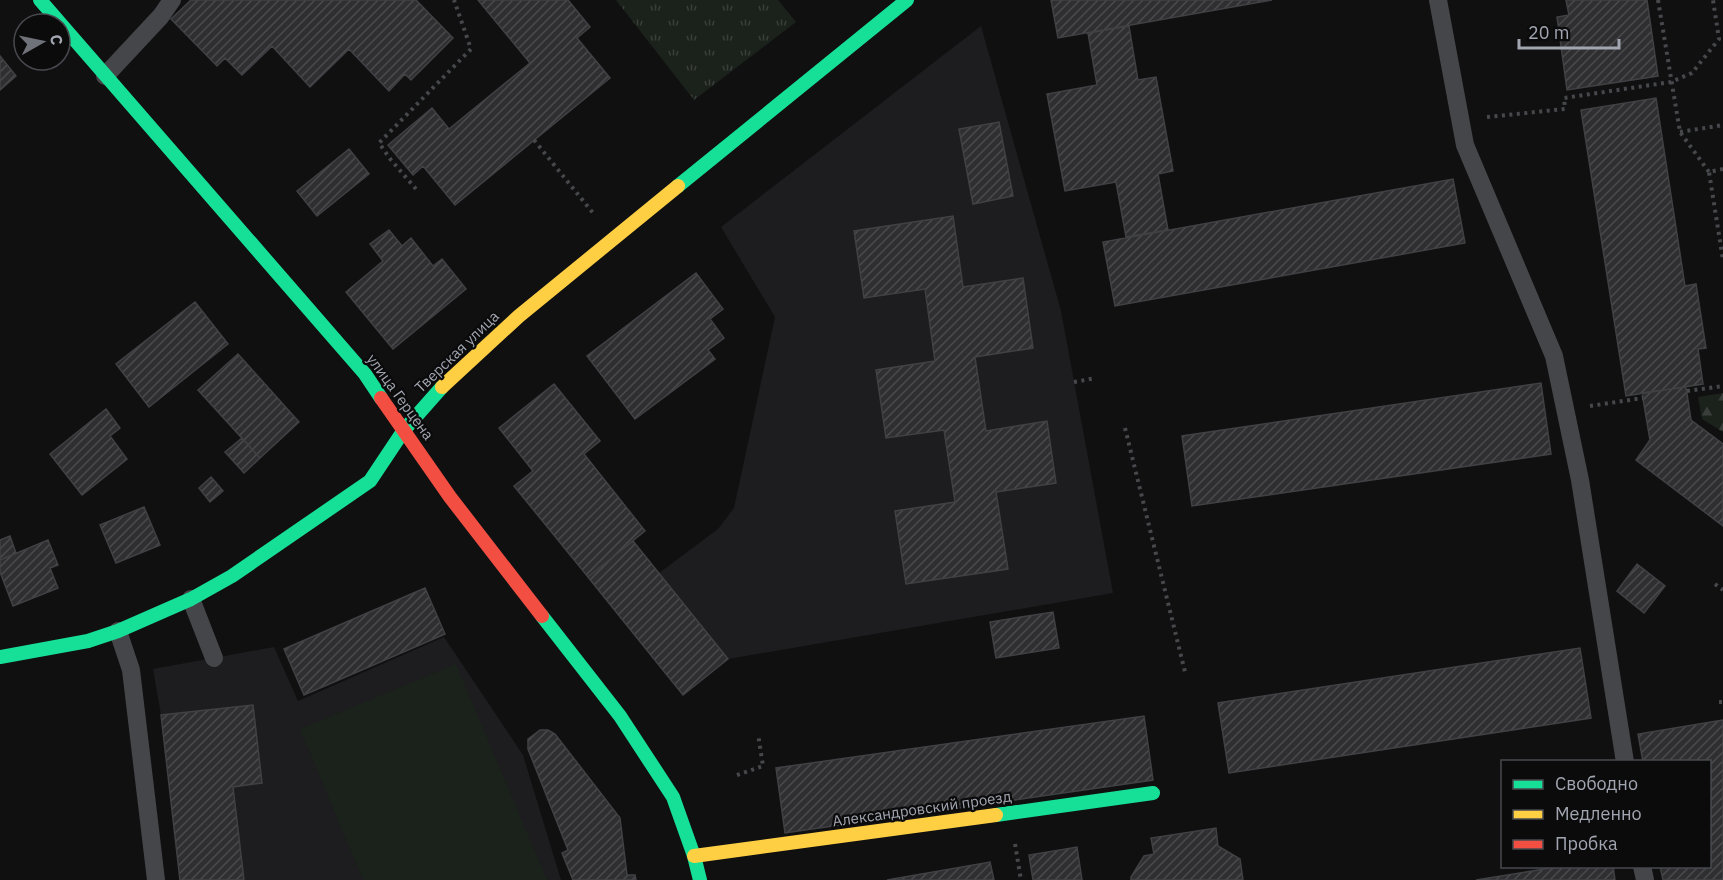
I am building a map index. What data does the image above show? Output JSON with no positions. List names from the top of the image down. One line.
{"streets":{"street":["Тверская улица","улица Герцена","Александровский проезд"]},"crossings":[["Тверская улица","улица Герцена"],["улица Герцена","Александровский проезд"]],"legend":["Свободно","Медленно","Пробка"],"scale_bar":"20 m","north":"right"}
